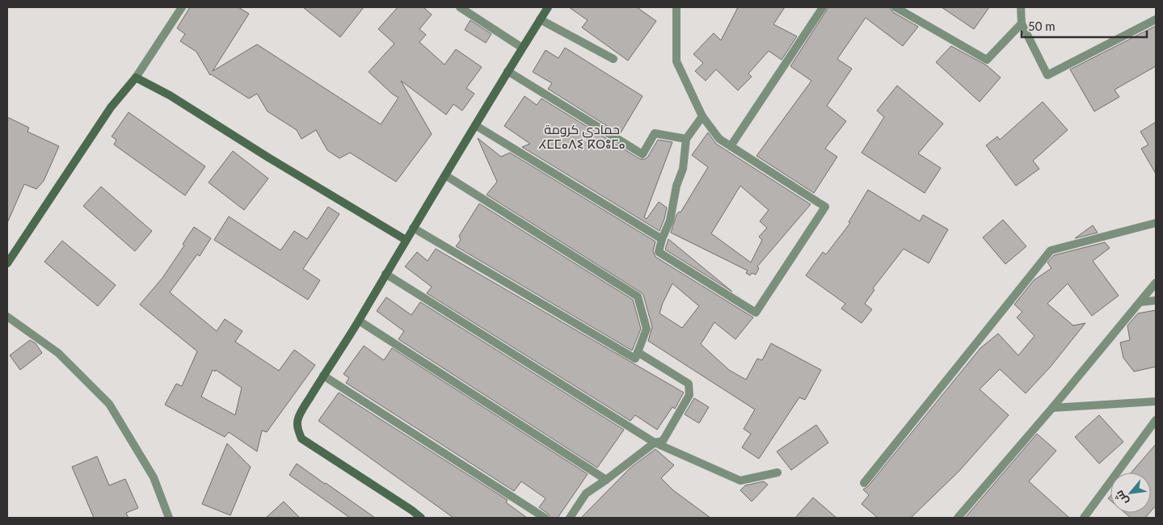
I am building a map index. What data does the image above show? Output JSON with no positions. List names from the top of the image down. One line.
{"districts":["حمادي كرومة ⵃⵎⵎⴰⴷⵉ ⴽⵔⵓⵎⴰ"],"scale_bar":"50 m","north":"bottom left"}
